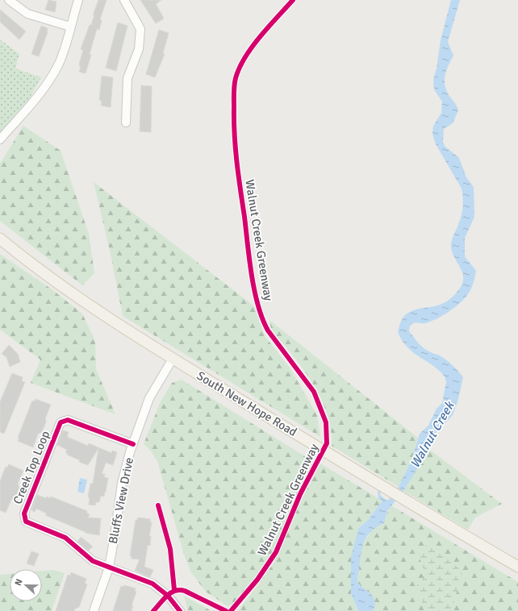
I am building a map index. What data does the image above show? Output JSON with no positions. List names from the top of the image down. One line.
{"streets":{"main road":["South New Hope Road"],"street":["Creek Top Loop","Bluffs View Drive"],"cycle path":["Walnut Creek Greenway"]},"crossings":[["South New Hope Road","Bluffs View Drive"],["Creek Top Loop","Bluffs View Drive"]],"water":["Walnut Creek"],"north":"left"}
